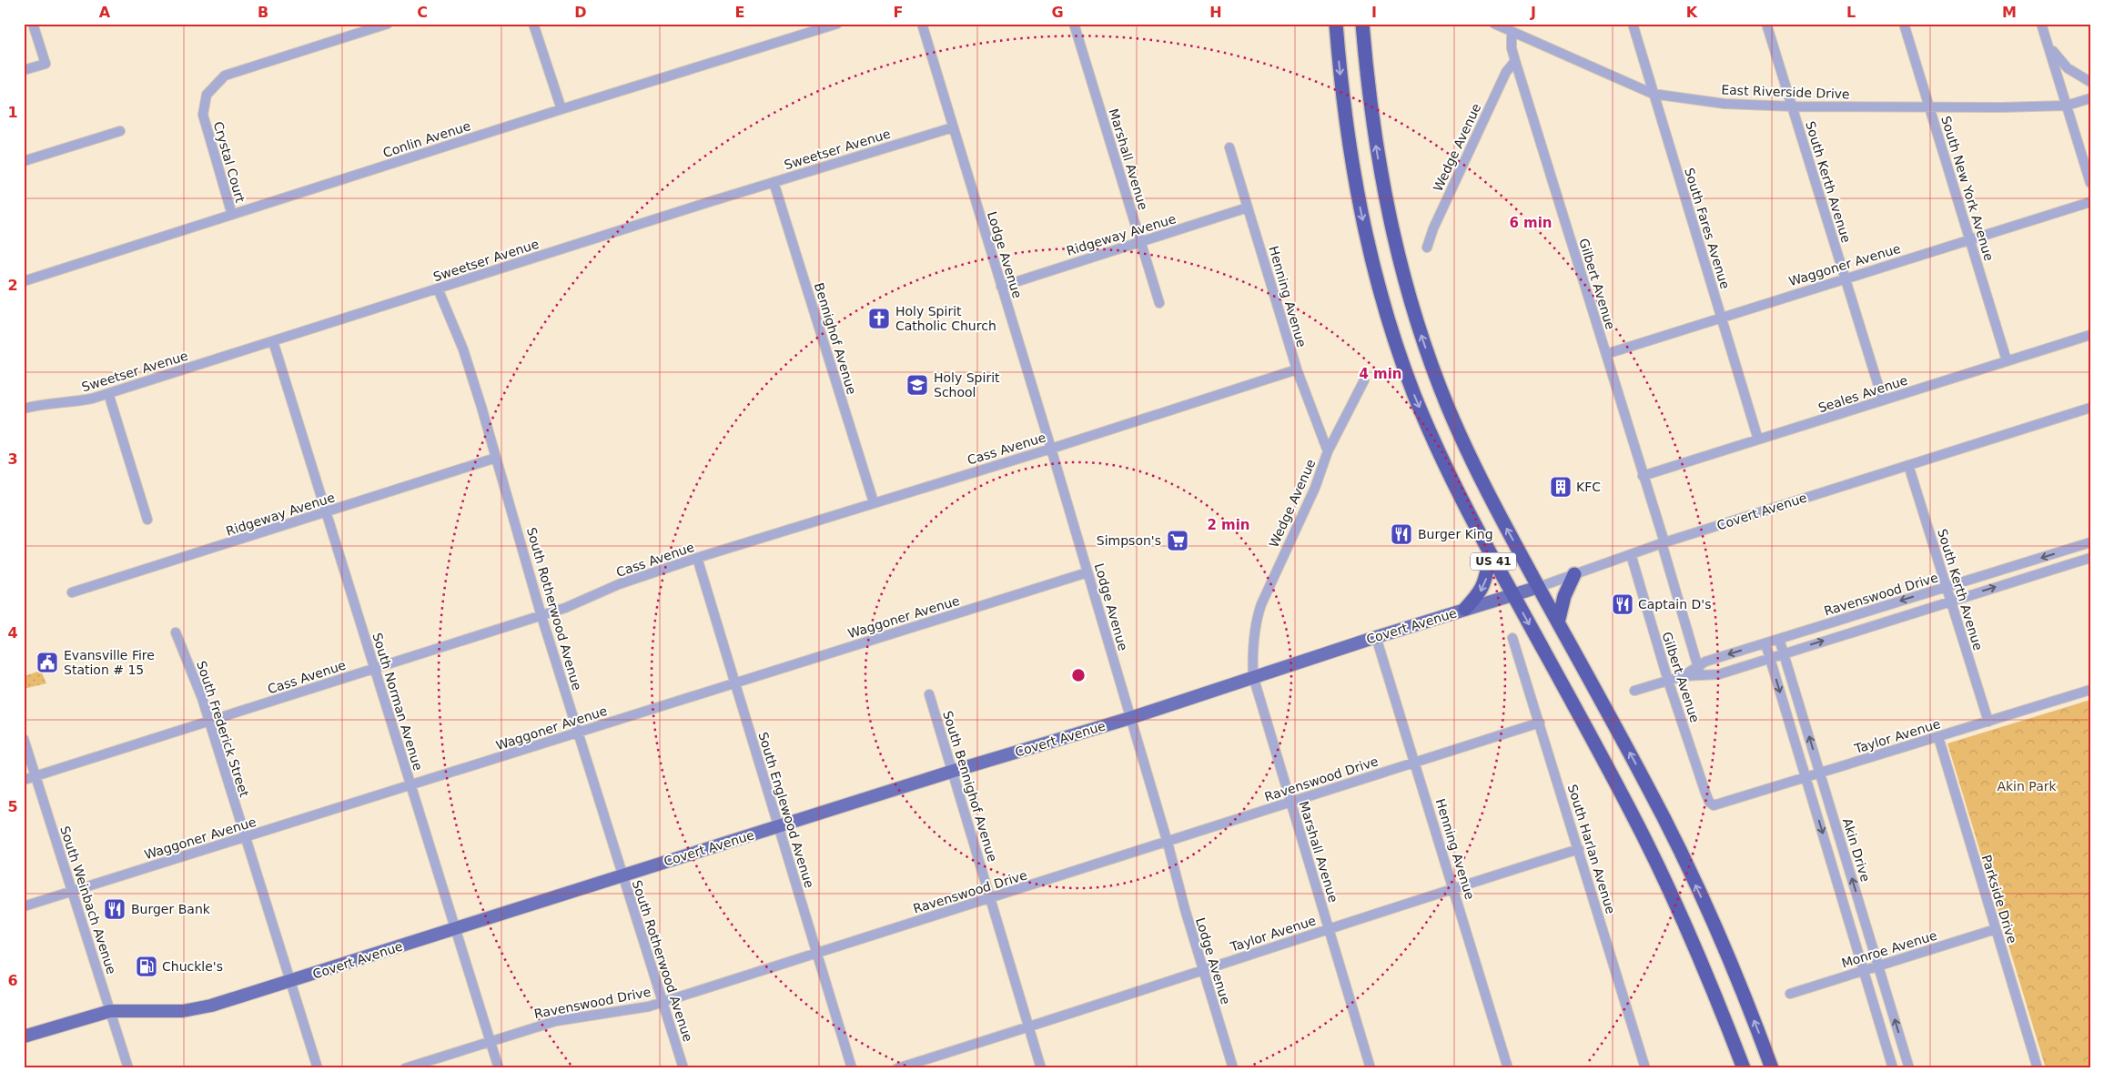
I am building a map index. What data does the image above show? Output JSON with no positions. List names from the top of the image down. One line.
{"streets":{"highway":["US 41"],"main road":["Covert Avenue"],"street":["East Riverside Drive","Conlin Avenue","Wedge Avenue","Sweetser Avenue","Marshall Avenue","Crystal Court","South Kerth Avenue","South New York Avenue","South Fares Avenue","Ridgeway Avenue","Lodge Avenue","Waggoner Avenue","Gilbert Avenue","Henning Avenue","Bennighof Avenue","Seales Avenue","Cass Avenue","Ravenswood Drive","South Rotherwood Avenue","South Norman Avenue","South Frederick Street","Taylor Avenue","South Bennighof Avenue","South Englewood Avenue","South Harlan Avenue","Akin Drive","Parkside Drive","South Weinbach Avenue","Monroe Avenue"]},"crossings":[["East Riverside Drive","South Kerth Avenue"],["East Riverside Drive","South New York Avenue"],["East Riverside Drive","South Fares Avenue"],["East Riverside Drive","Gilbert Avenue"],["Conlin Avenue","Crystal Court"],["Wedge Avenue","Marshall Avenue"],["Wedge Avenue","Gilbert Avenue"],["Wedge Avenue","Henning Avenue"],["Sweetser Avenue","Lodge Avenue"],["Sweetser Avenue","Bennighof Avenue"],["Sweetser Avenue","South Rotherwood Avenue"],["Sweetser Avenue","South Norman Avenue"],["Marshall Avenue","Ridgeway Avenue"],["Marshall Avenue","Covert Avenue"],["Marshall Avenue","Ravenswood Drive"],["Marshall Avenue","Taylor Avenue"],["South Kerth Avenue","Waggoner Avenue"],["South Kerth Avenue","Seales Avenue"],["South Kerth Avenue","Covert Avenue"],["South Kerth Avenue","Ravenswood Drive"],["South Kerth Avenue","Taylor Avenue"],["South New York Avenue","Waggoner Avenue"],["South New York Avenue","Seales Avenue"],["South Fares Avenue","Waggoner Avenue"],["South Fares Avenue","Seales Avenue"],["Ridgeway Avenue","Lodge Avenue"],["Ridgeway Avenue","Henning Avenue"],["Ridgeway Avenue","South Rotherwood Avenue"],["Ridgeway Avenue","South Norman Avenue"],["Lodge Avenue","Waggoner Avenue"],["Lodge Avenue","Cass Avenue"],["Lodge Avenue","Covert Avenue"],["Lodge Avenue","Ravenswood Drive"],["Lodge Avenue","Taylor Avenue"],["Waggoner Avenue","Gilbert Avenue"],["Waggoner Avenue","South Rotherwood Avenue"],["Waggoner Avenue","South Norman Avenue"],["Waggoner Avenue","South Frederick Street"],["Waggoner Avenue","South Englewood Avenue"],["Waggoner Avenue","South Weinbach Avenue"],["Gilbert Avenue","Seales Avenue"],["Gilbert Avenue","Covert Avenue"],["Gilbert Avenue","Ravenswood Drive"],["Gilbert Avenue","Taylor Avenue"],["Henning Avenue","Cass Avenue"],["Henning Avenue","Covert Avenue"],["Henning Avenue","Ravenswood Drive"],["Henning Avenue","Taylor Avenue"],["Bennighof Avenue","Cass Avenue"],["Cass Avenue","South Rotherwood Avenue"],["Cass Avenue","South Norman Avenue"],["Cass Avenue","South Frederick Street"],["Cass Avenue","South Englewood Avenue"],["Cass Avenue","South Weinbach Avenue"],["Covert Avenue","US 41"],["Covert Avenue","South Rotherwood Avenue"],["Covert Avenue","South Norman Avenue"],["Covert Avenue","South Frederick Street"],["Covert Avenue","South Bennighof Avenue"],["Covert Avenue","South Englewood Avenue"],["Covert Avenue","South Weinbach Avenue"],["Ravenswood Drive","South Rotherwood Avenue"],["Ravenswood Drive","South Norman Avenue"],["Ravenswood Drive","South Bennighof Avenue"],["Ravenswood Drive","South Englewood Avenue"],["Ravenswood Drive","South Harlan Avenue"],["Ravenswood Drive","Akin Drive"],["Taylor Avenue","South Bennighof Avenue"],["Taylor Avenue","South Harlan Avenue"],["Taylor Avenue","Akin Drive"],["Taylor Avenue","Parkside Drive"],["Akin Drive","Monroe Avenue"],["Parkside Drive","Monroe Avenue"]],"parks":["Akin Park"],"places":{"church":["Holy Spirit Catholic Church"],"school or university":["Holy Spirit School"],"building":["KFC"],"restaurant":["Burger King","Captain D's","Burger Bank"],"supermarket":["Simpson's"],"public building":["Evansville Fire Station # 15"],"fuel station":["Chuckle's"]},"grid":{"columns":["A","B","C","D","E","F","G","H","I","J","K","L","M"],"rows":["1","2","3","4","5","6"]},"rings":["6 min","4 min","2 min"]}
